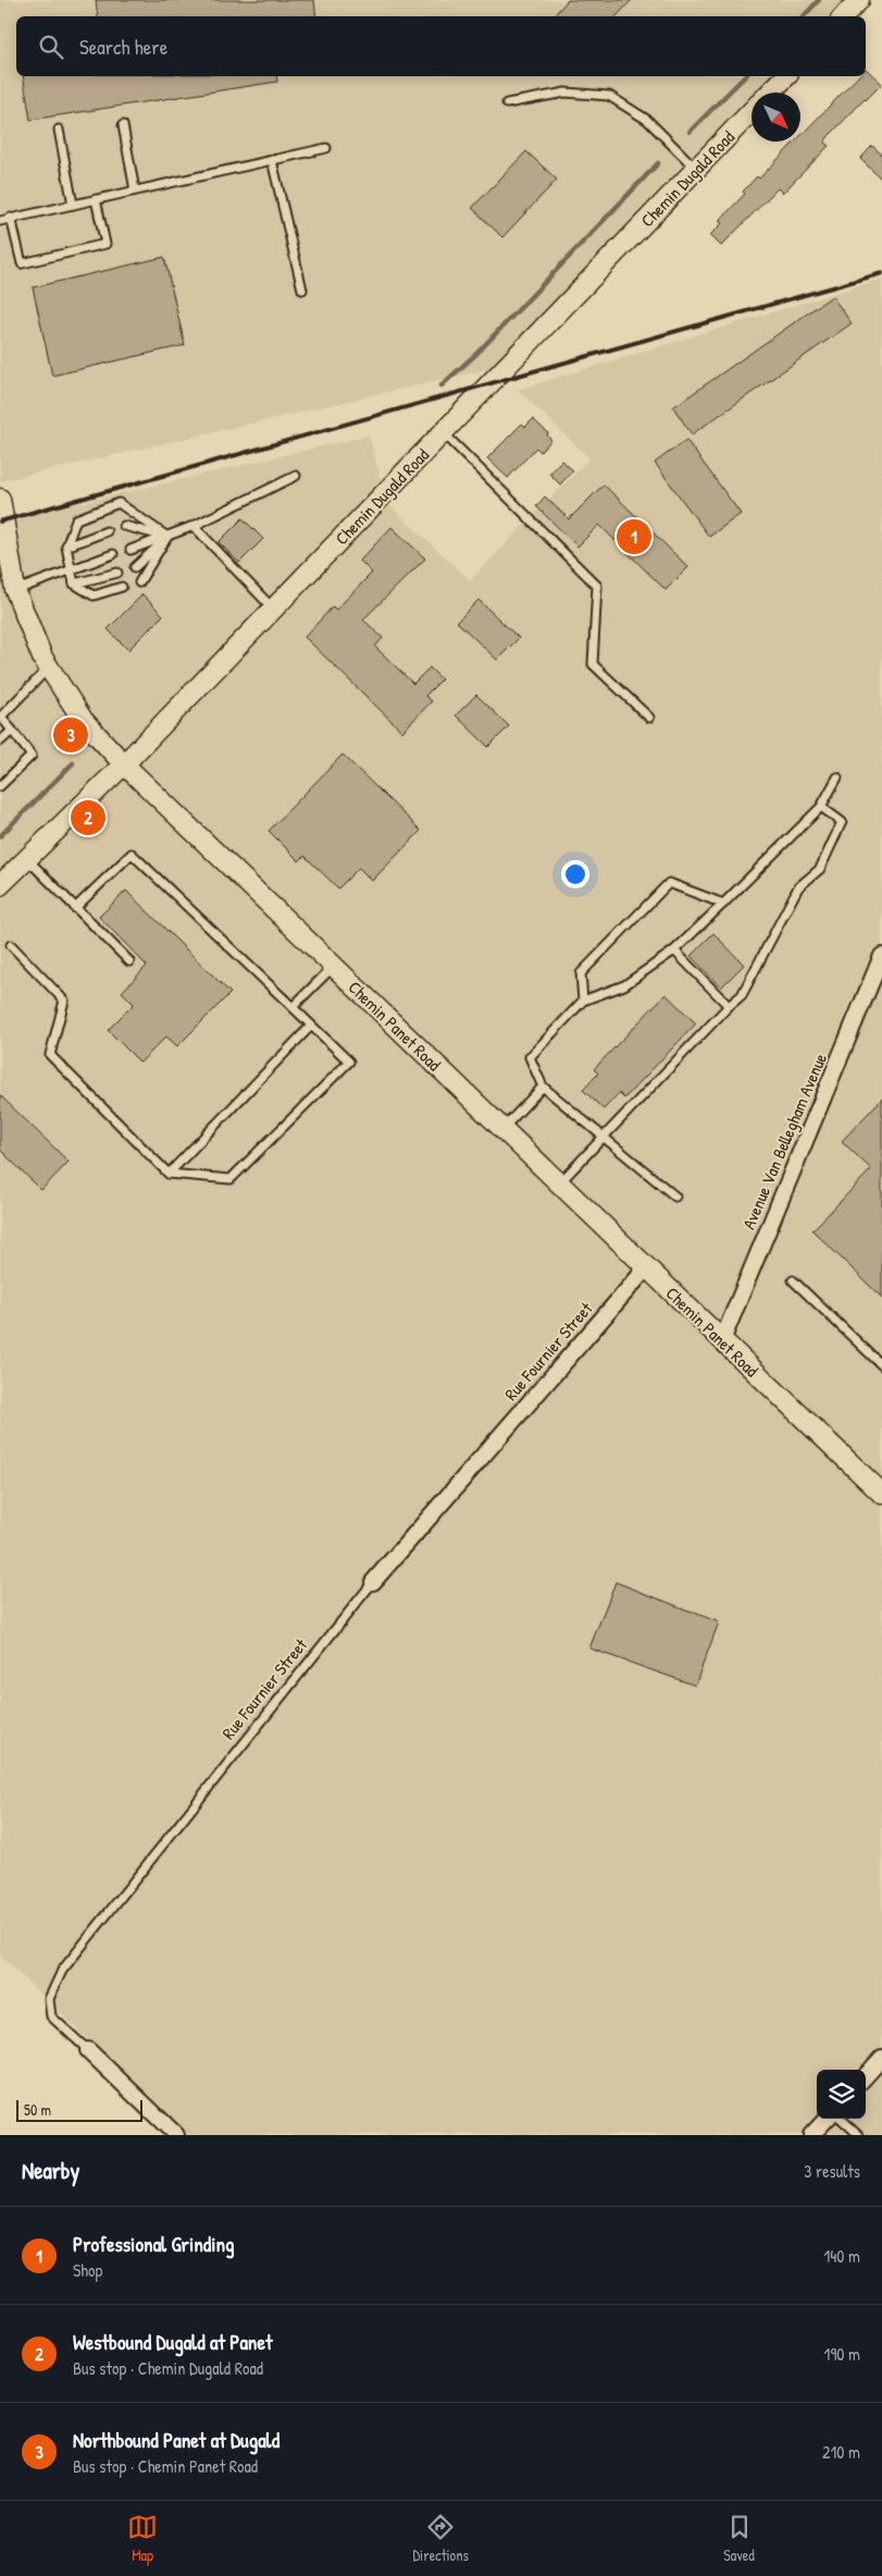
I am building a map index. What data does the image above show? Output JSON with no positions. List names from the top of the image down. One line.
{"streets":{"street":["Chemin Dugald Road","Chemin Panet Road","Avenue Van Bellegham Avenue","Rue Fournier Street"]},"crossings":[["Chemin Dugald Road","Chemin Panet Road"],["Chemin Panet Road","Avenue Van Bellegham Avenue"],["Chemin Panet Road","Rue Fournier Street"]],"scale_bar":"50 m","north":"bottom right","page":{"search":"Search here","pins":["1","3","2"],"scale":"50 m","heading":["Nearby","3 results"],"list":[{"mark":"1","name":"Professional Grinding","note":"Shop","value":"140 m"},{"mark":"2","name":"Westbound Dugald at Panet","note":"Bus stop · Chemin Dugald Road","value":"190 m"},{"mark":"3","name":"Northbound Panet at Dugald","note":"Bus stop · Chemin Panet Road","value":"210 m"}],"nav":["Map","Directions","Saved"]}}
